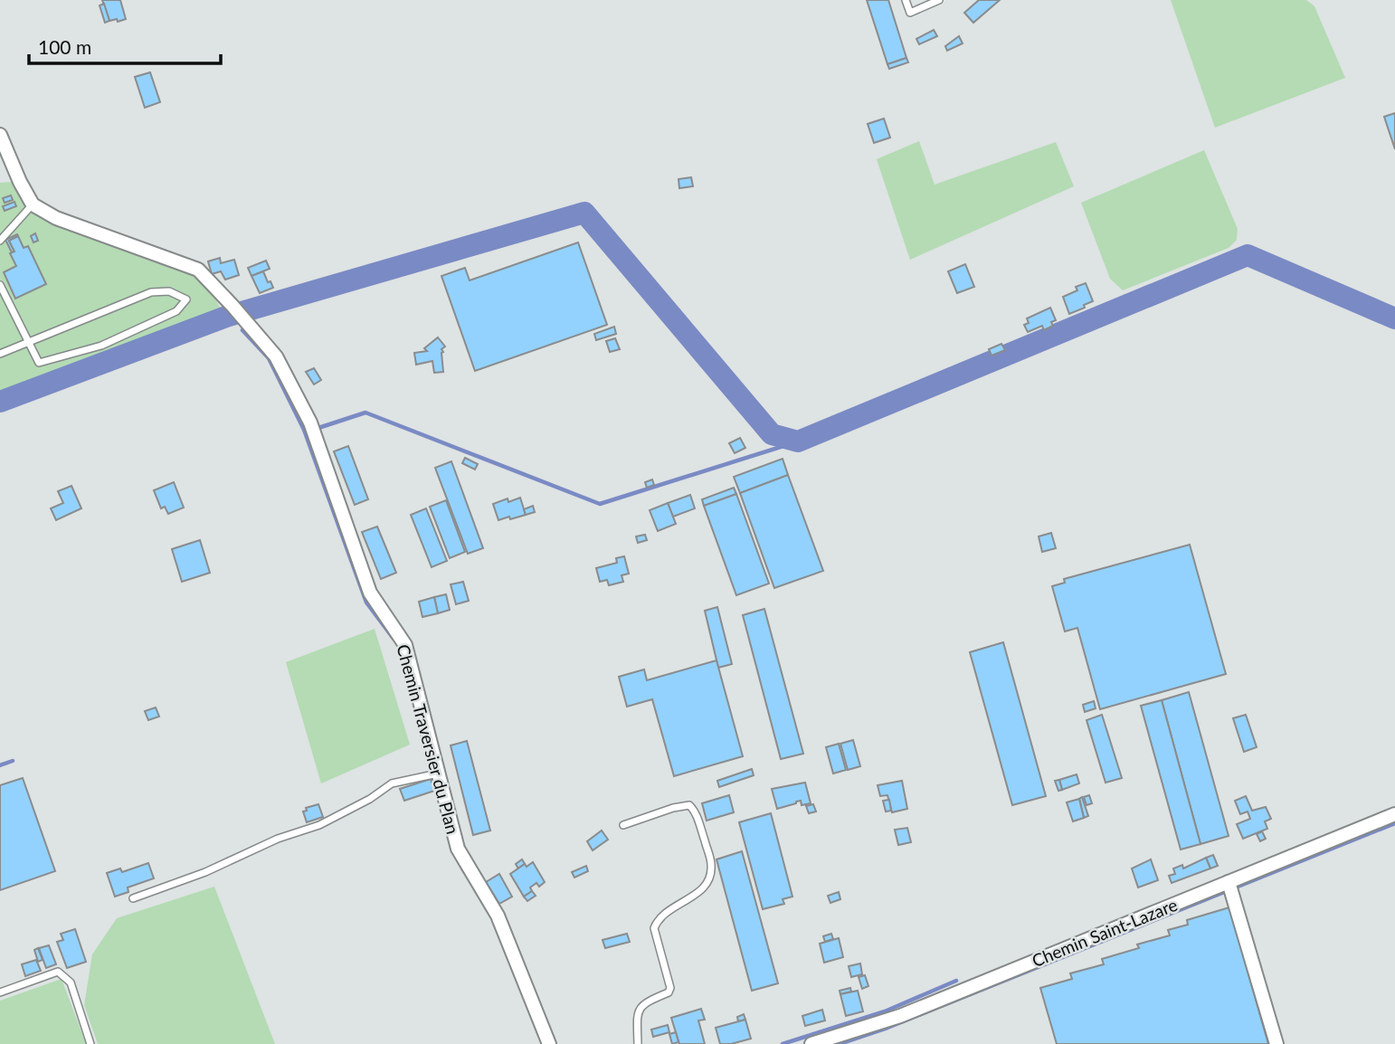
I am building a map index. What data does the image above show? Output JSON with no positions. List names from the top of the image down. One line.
{"streets":{"street":["Chemin Traversier du Plan","Chemin Saint-Lazare"]},"scale_bar":"100 m"}
